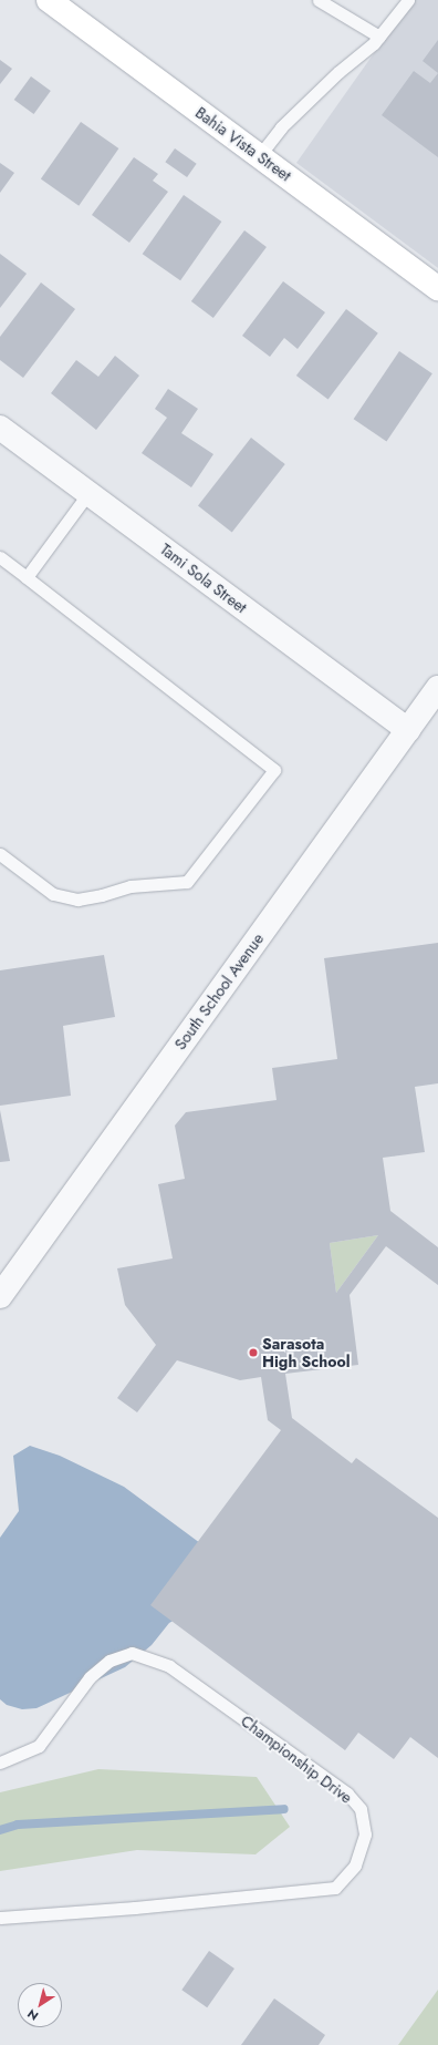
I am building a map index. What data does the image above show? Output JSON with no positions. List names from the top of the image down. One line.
{"streets":{"street":["Bahia Vista Street","Tami Sola Street","South School Avenue"],"lane":["Championship Drive"]},"crossings":[["Tami Sola Street","South School Avenue"]],"places":["Sarasota High School"],"north":"bottom left"}
